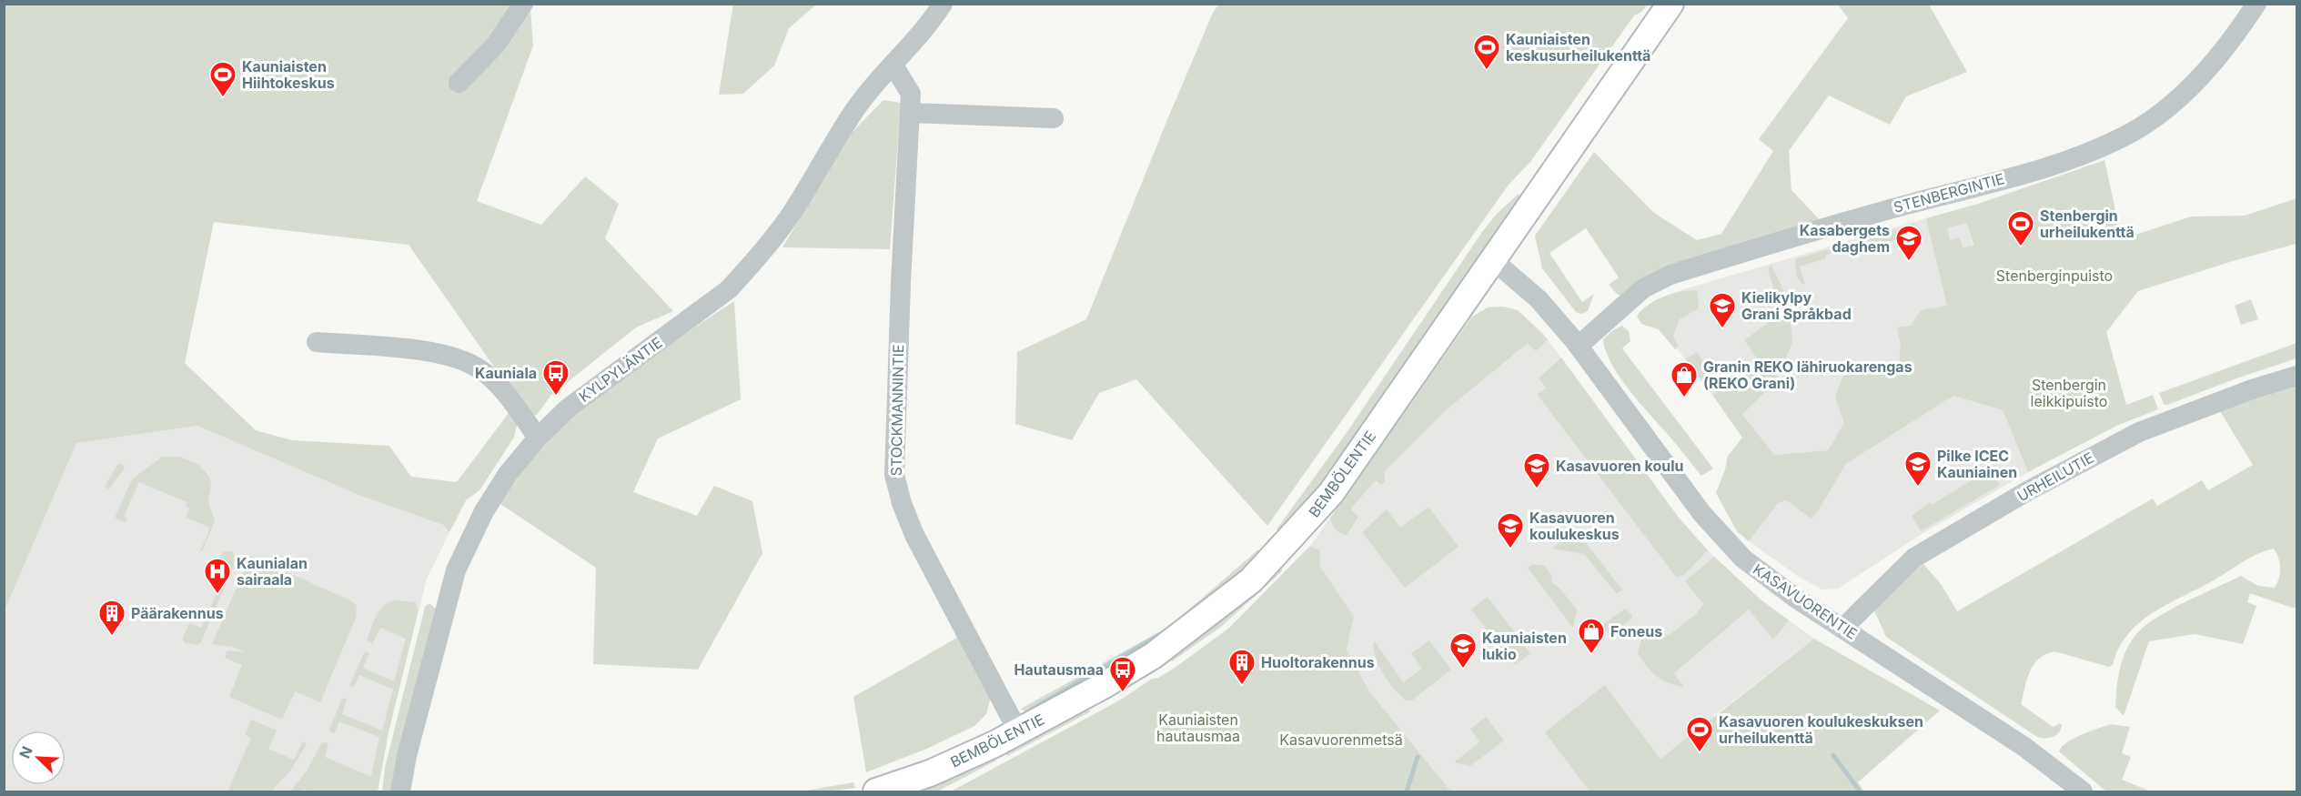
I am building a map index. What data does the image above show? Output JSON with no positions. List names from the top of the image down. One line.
{"streets":{"main road":["BEMBÖLENTIE"],"street":["STENBERGINTIE","KYLPYLÄNTIE","STOCKMANNINTIE","URHEILUTIE","KASAVUORENTIE"]},"crossings":[["STENBERGINTIE","KASAVUORENTIE"],["KYLPYLÄNTIE","STOCKMANNINTIE"],["STOCKMANNINTIE","BEMBÖLENTIE"],["BEMBÖLENTIE","KASAVUORENTIE"],["URHEILUTIE","KASAVUORENTIE"]],"parks":["Stenberginpuisto","Stenbergin leikkipuisto","Kauniaisten hautausmaa","Kasavuorenmetsä"],"places":{"sports":["Kauniaisten keskusurheilukenttä","Kauniaisten Hiihtokeskus","Stenbergin urheilukenttä","Kasavuoren koulukeskuksen urheilukenttä"],"school or university":["Kasabergets daghem","Kielikylpy Grani Språkbad","Pilke ICEC Kauniainen","Kasavuoren koulu","Kasavuoren koulukeskus","Kauniaisten lukio"],"bus stop":["Kauniala","Hautausmaa"],"shop":["Granin REKO lähiruokarengas (REKO Grani)","Foneus"],"hospital":["Kaunialan sairaala"],"building":["Päärakennus","Huoltorakennus"]},"north":"top left"}
